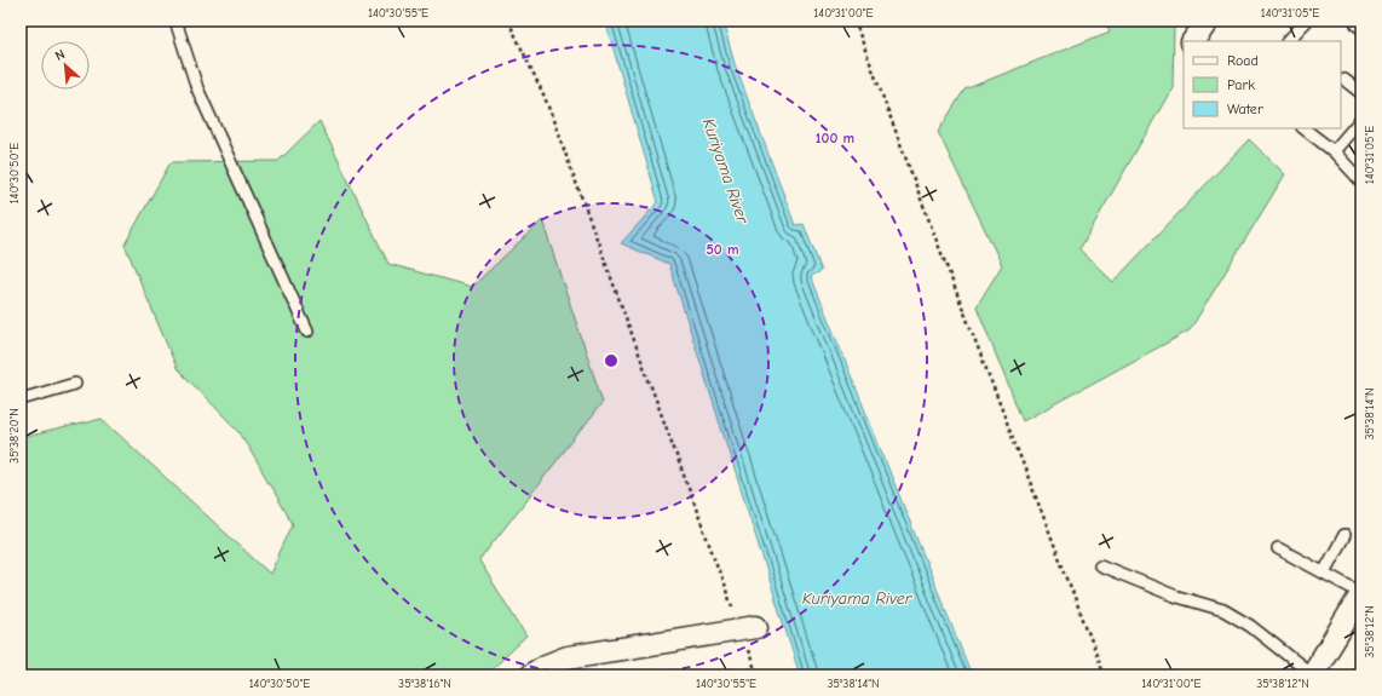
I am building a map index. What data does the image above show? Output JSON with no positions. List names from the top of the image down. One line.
{"water":["Kuriyama River"],"legend":["Road","Park","Water"],"north":"top left","coordinates":["140°30'55\"E","140°31'00\"E","140°31'05\"E","140°30'50\"E","35°38'14\"N","35°38'20\"N","35°38'12\"N","35°38'16\"N"],"rings":["100 m","50 m"]}
